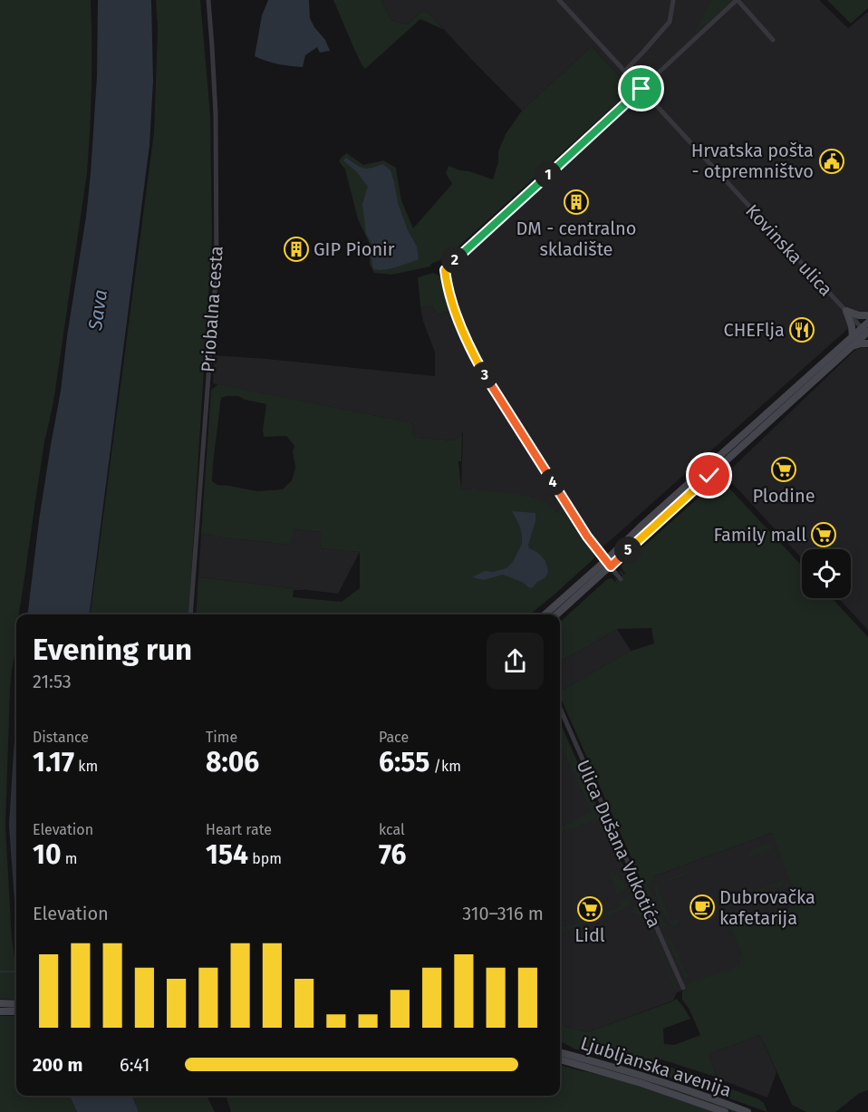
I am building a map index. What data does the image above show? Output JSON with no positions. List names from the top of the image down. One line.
{"streets":{"main road":["Ljubljanska avenija"],"street":["Kovinska ulica","Priobalna cesta","Ulica Dušana Vukotića"]},"water":["Sava"],"places":{"public building":["Hrvatska pošta - otpremništvo"],"building":["DM - centralno skladište","GIP Pionir"],"restaurant":["CHEFlja"],"supermarket":["Plodine","Family mall","Lidl"],"cafe":["Dubrovačka kafetarija"]},"page":{"pins":["1","2","3","4","5"],"heading":["Evening run","21:53"],"stats":[["Distance","1.17 km"],["Time","8:06"],["Pace","6:55 /km"],["Elevation","10 m"],["Heart rate","154 bpm"],["kcal","76"]],"chart":["Elevation","310–316 m"],"list":[{"name":"200 m","note":"6:41"}]}}
